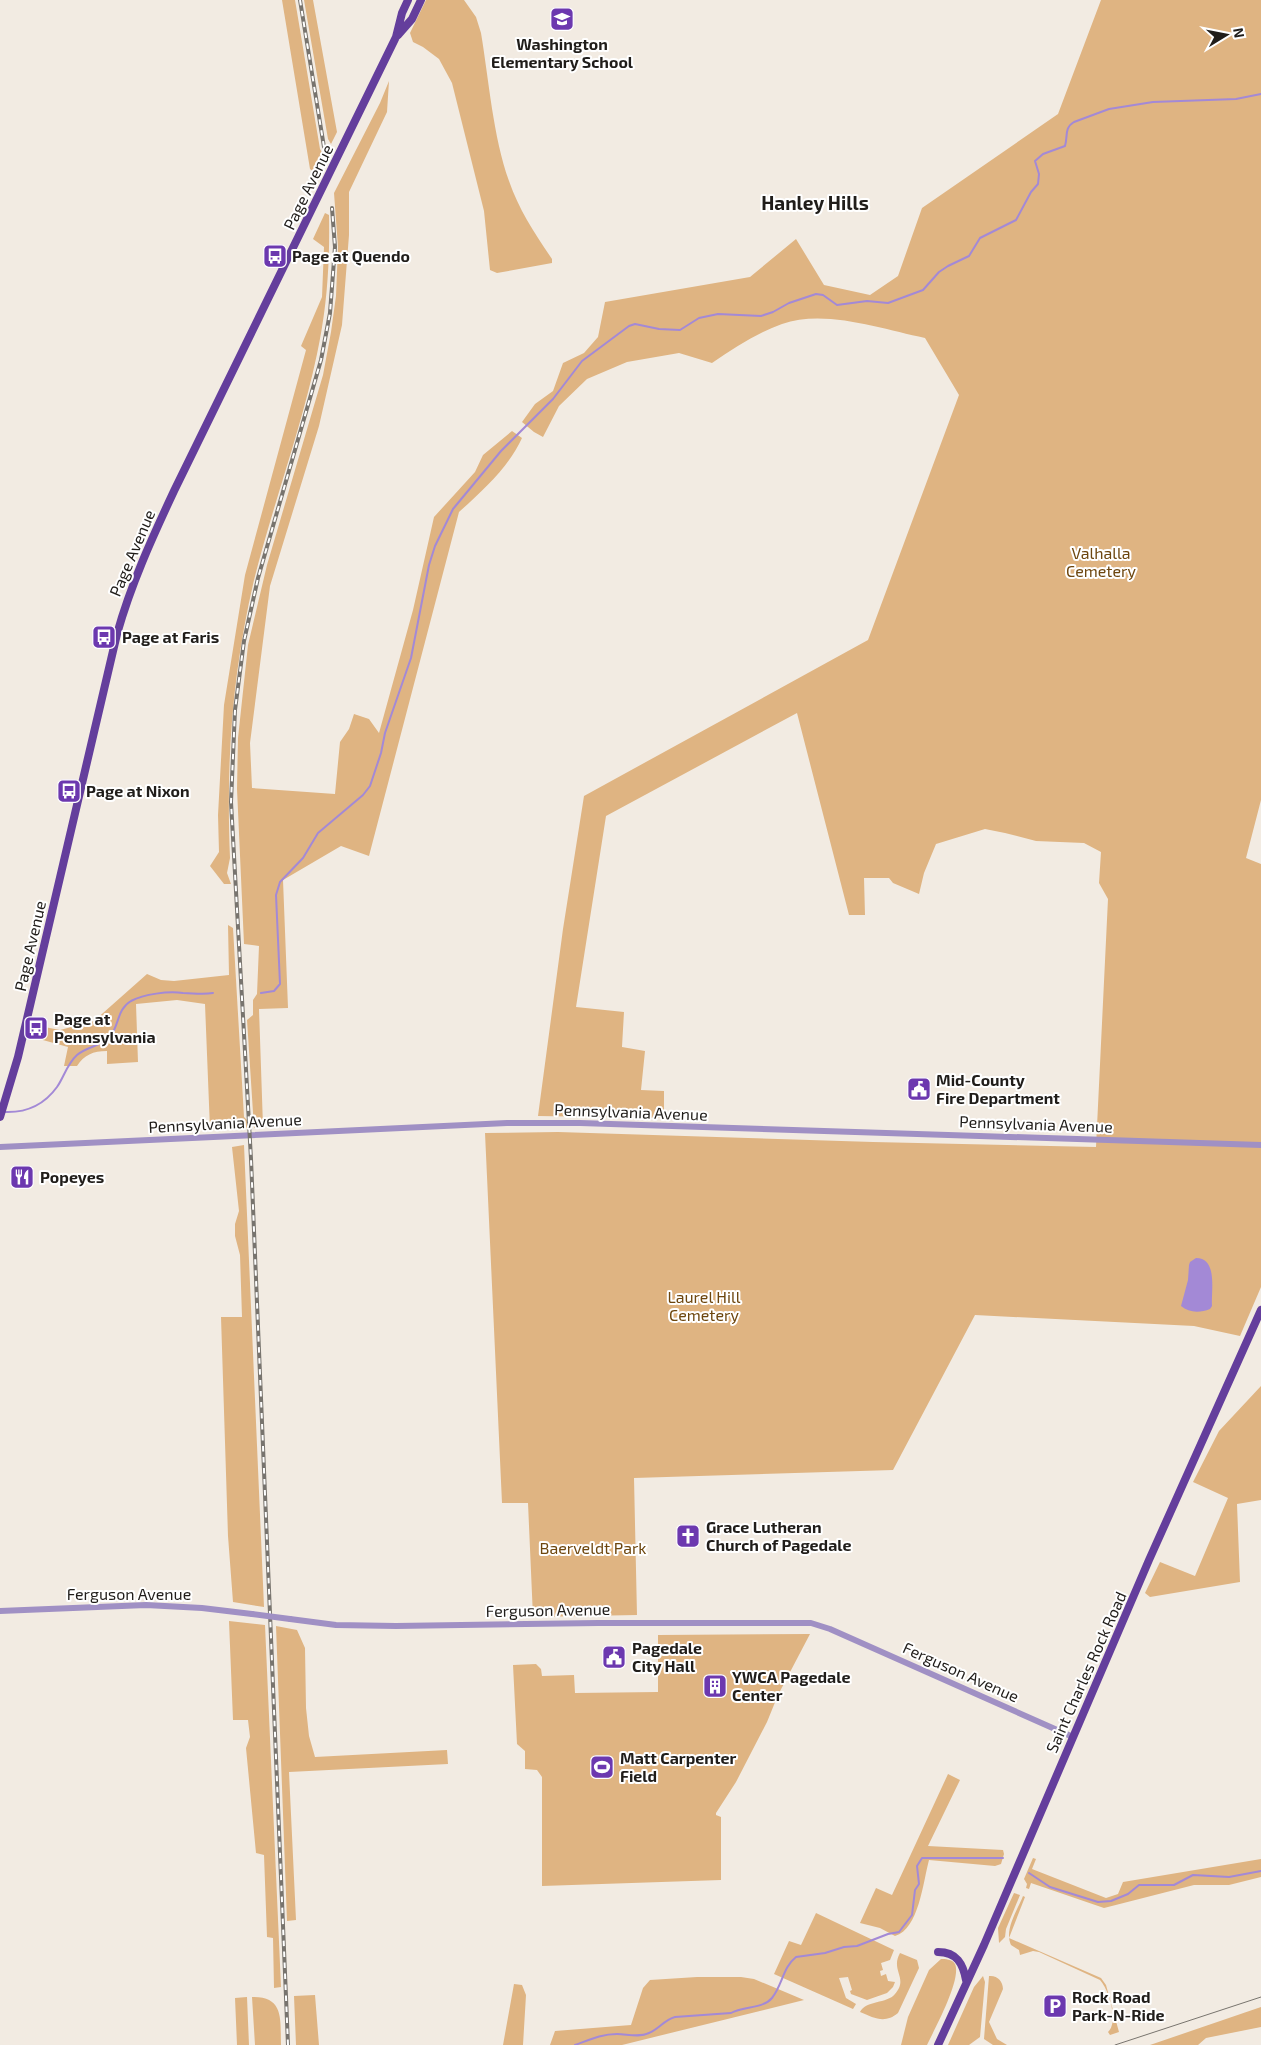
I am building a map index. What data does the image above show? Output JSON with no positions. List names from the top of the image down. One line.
{"streets":{"main road":["Page Avenue","Saint Charles Rock Road"],"street":["Pennsylvania Avenue","Ferguson Avenue"]},"crossings":[["Ferguson Avenue","Saint Charles Rock Road"]],"districts":["Hanley Hills"],"parks":["Valhalla Cemetery","Laurel Hill Cemetery","Baerveldt Park"],"places":{"school or university":["Washington Elementary School"],"bus stop":["Page at Quendo","Page at Faris","Page at Nixon","Page at Pennsylvania"],"public building":["Mid-County Fire Department","Pagedale City Hall"],"restaurant":["Popeyes"],"church":["Grace Lutheran Church of Pagedale"],"building":["YWCA Pagedale Center"],"sports":["Matt Carpenter Field"],"parking":["Rock Road Park-N-Ride"]},"north":"right"}
